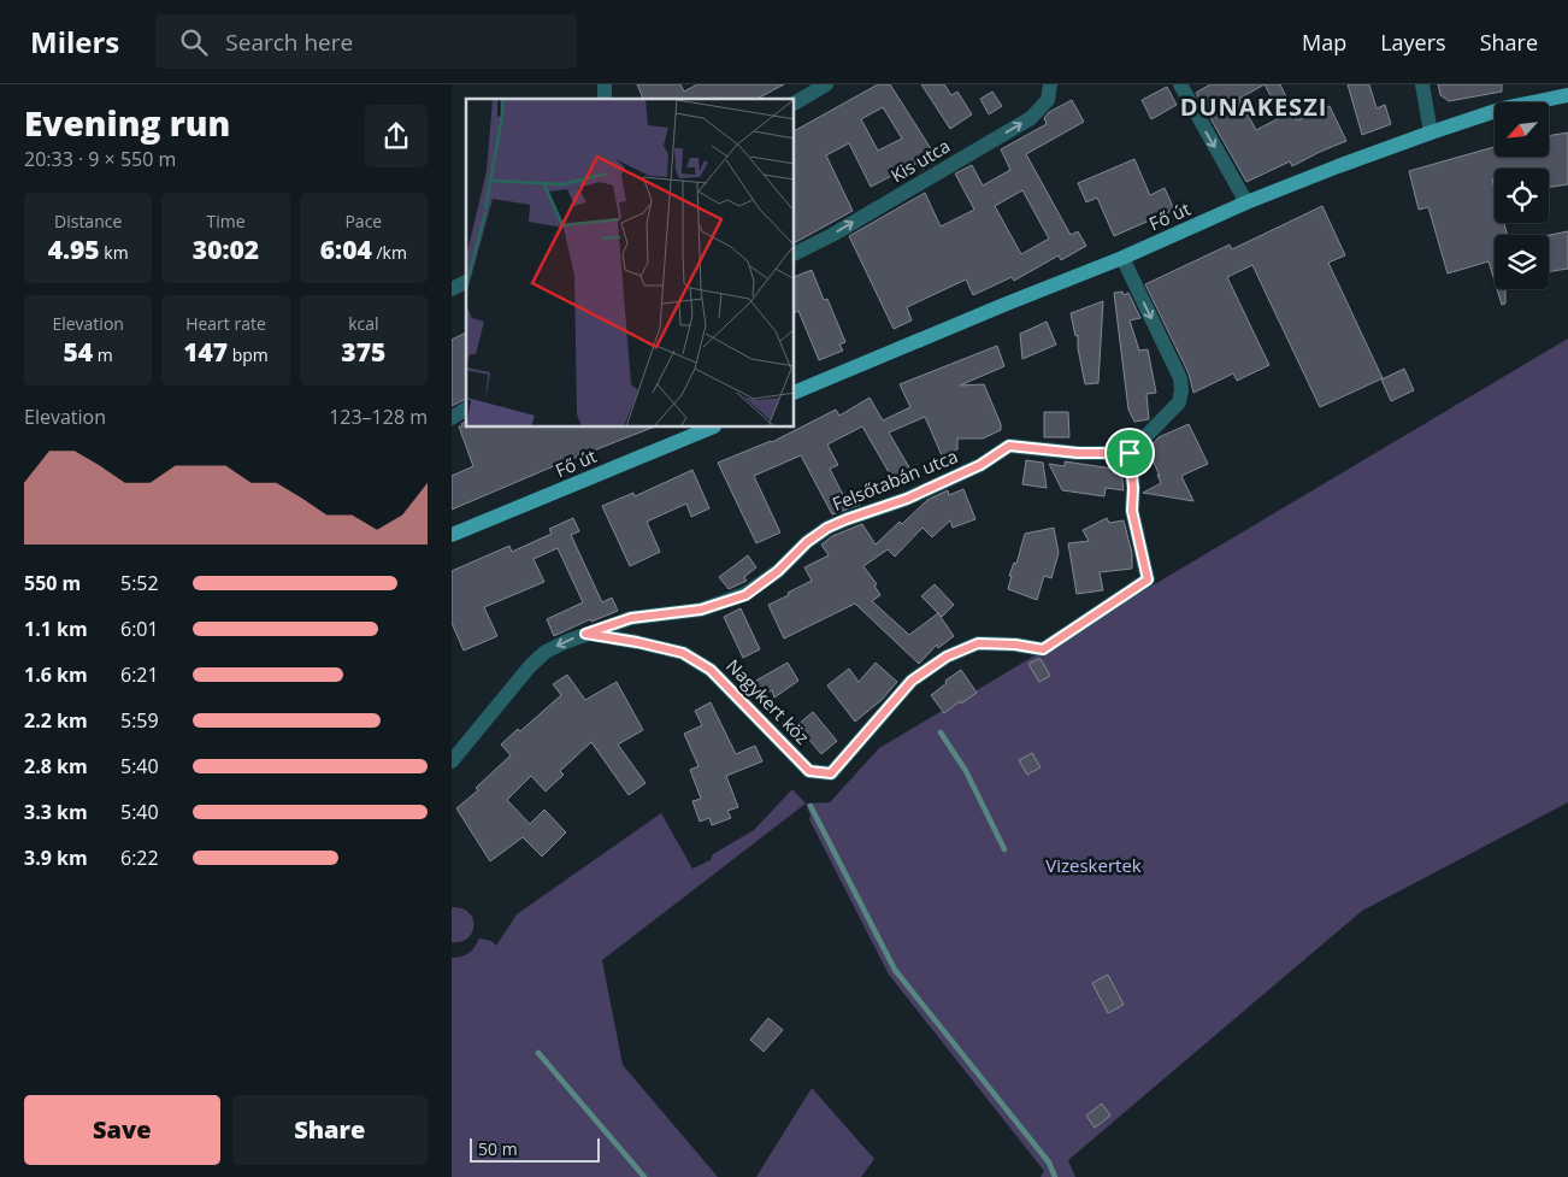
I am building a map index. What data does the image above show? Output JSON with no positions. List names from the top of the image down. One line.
{"streets":{"main road":["Fő út"],"street":["Kis utca","Felsőtabán utca","Nagykert köz"]},"crossings":[["Felsőtabán utca","Nagykert köz"]],"one_way":["Kis utca"],"districts":["DUNAKESZI"],"parks":["Vizeskertek"],"scale_bar":"50 m","north":"bottom left","page":{"header":"Milers","search":"Search here","nav":["Map","Layers","Share"],"heading":["Evening run","20:33 · 9 × 550 m"],"stats":[["Distance","4.95 km"],["Time","30:02"],["Pace","6:04 /km"],["Elevation","54 m"],["Heart rate","147 bpm"],["kcal","375"]],"chart":["Elevation","123–128 m"],"list":[{"name":"550 m","note":"5:52"},{"name":"1.1 km","note":"6:01"},{"name":"1.6 km","note":"6:21"},{"name":"2.2 km","note":"5:59"},{"name":"2.8 km","note":"5:40"},{"name":"3.3 km","note":"5:40"},{"name":"3.9 km","note":"6:22"}],"buttons":["Save","Share"],"scale":"50 m"}}
